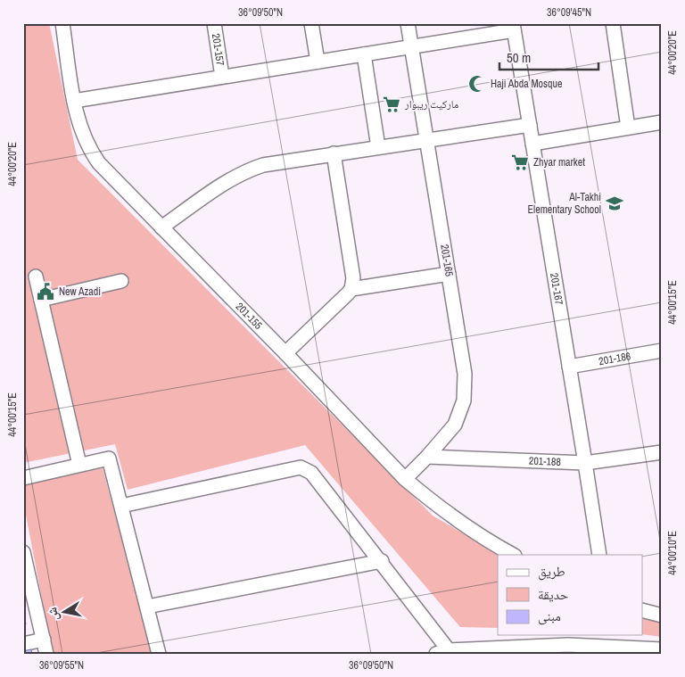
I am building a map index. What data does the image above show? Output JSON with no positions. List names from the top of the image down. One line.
{"streets":{"street":["201-157","201-165","201-167","201-155","201-186","201-188"]},"crossings":[["201-165","201-155"],["201-165","201-188"],["201-167","201-186"],["201-167","201-188"]],"places":{"mosque":["Haji Abda Mosque"],"supermarket":["ماركيت ريبوار","Zhyar market"],"school or university":["Al-Takhi Elementary School"],"public building":["New Azadi"]},"legend":["طريق","حديقة","مبنى"],"scale_bar":"50 m","north":"left","coordinates":["36°09'50\"N","36°09'45\"N","44°00'20\"E","44°00'15\"E","44°00'10\"E","36°09'55\"N"]}
